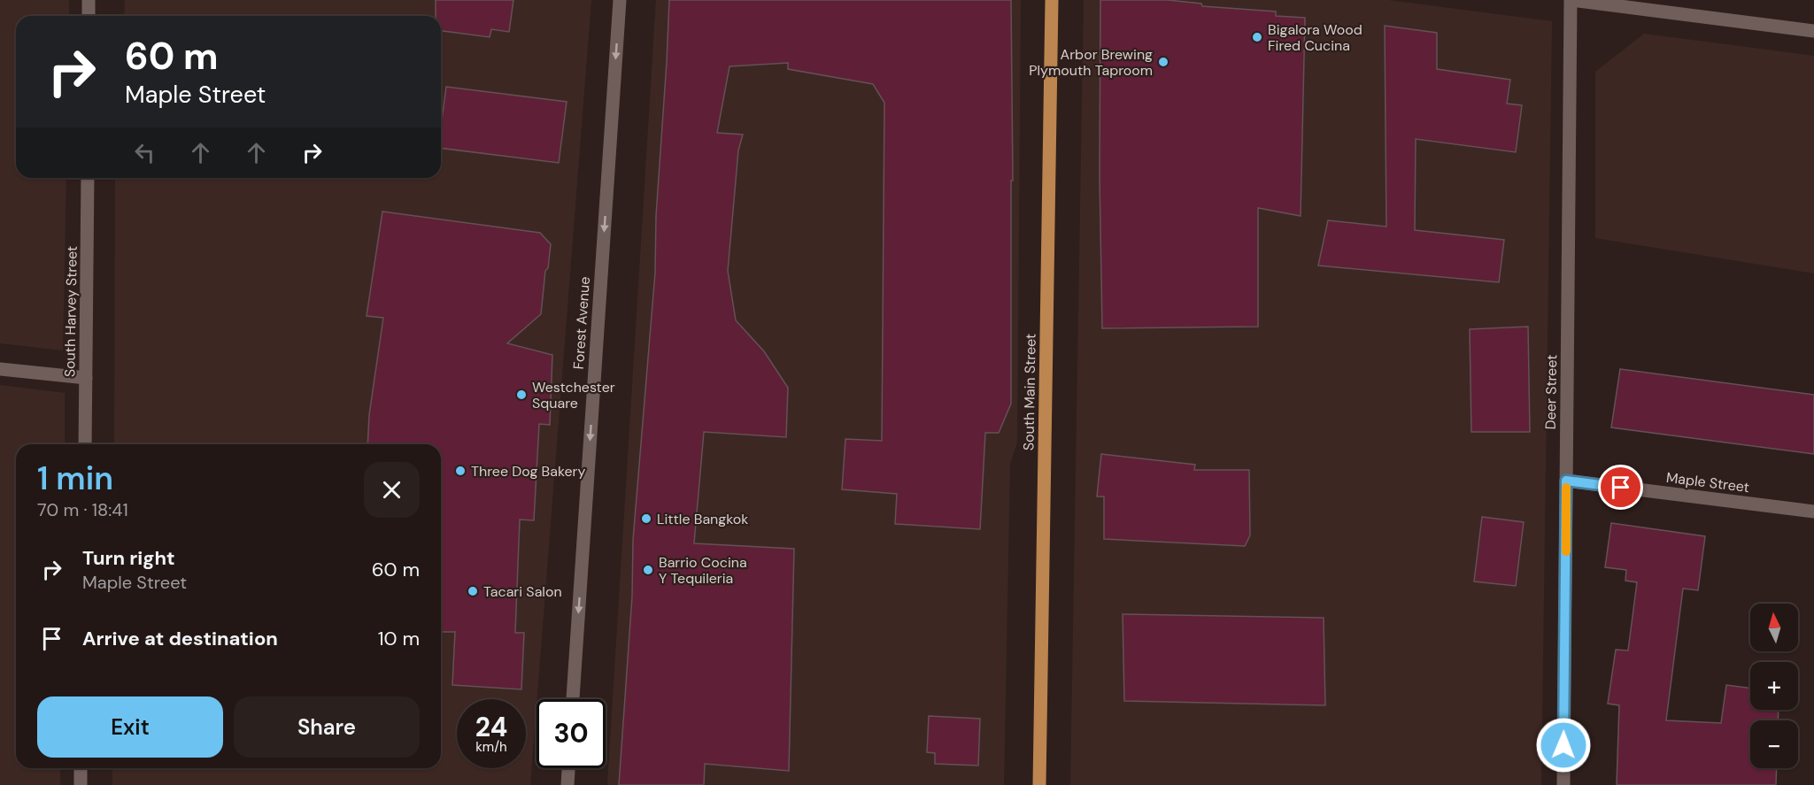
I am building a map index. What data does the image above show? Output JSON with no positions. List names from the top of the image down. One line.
{"streets":{"main road":["South Main Street"],"street":["South Harvey Street","Forest Avenue","Deer Street","Maple Street"]},"crossings":[["Deer Street","Maple Street"]],"one_way":["Forest Avenue"],"places":["Bigalora Wood Fired Cucina","Arbor Brewing Plymouth Taproom","Westchester Square","Three Dog Bakery","Little Bangkok","Barrio Cocina Y Tequileria","Tacari Salon"],"north":"top","page":{"turn":["60 m","Maple Street"],"heading":["1 min","70 m · 18:41"],"list":[{"name":"Turn right","note":"Maple Street","value":"60 m"},{"name":"Arrive at destination","value":"10 m"}],"map_buttons":["+","−"],"buttons":["Exit","Share"],"speed":"24 km/h","limit":"30"}}
